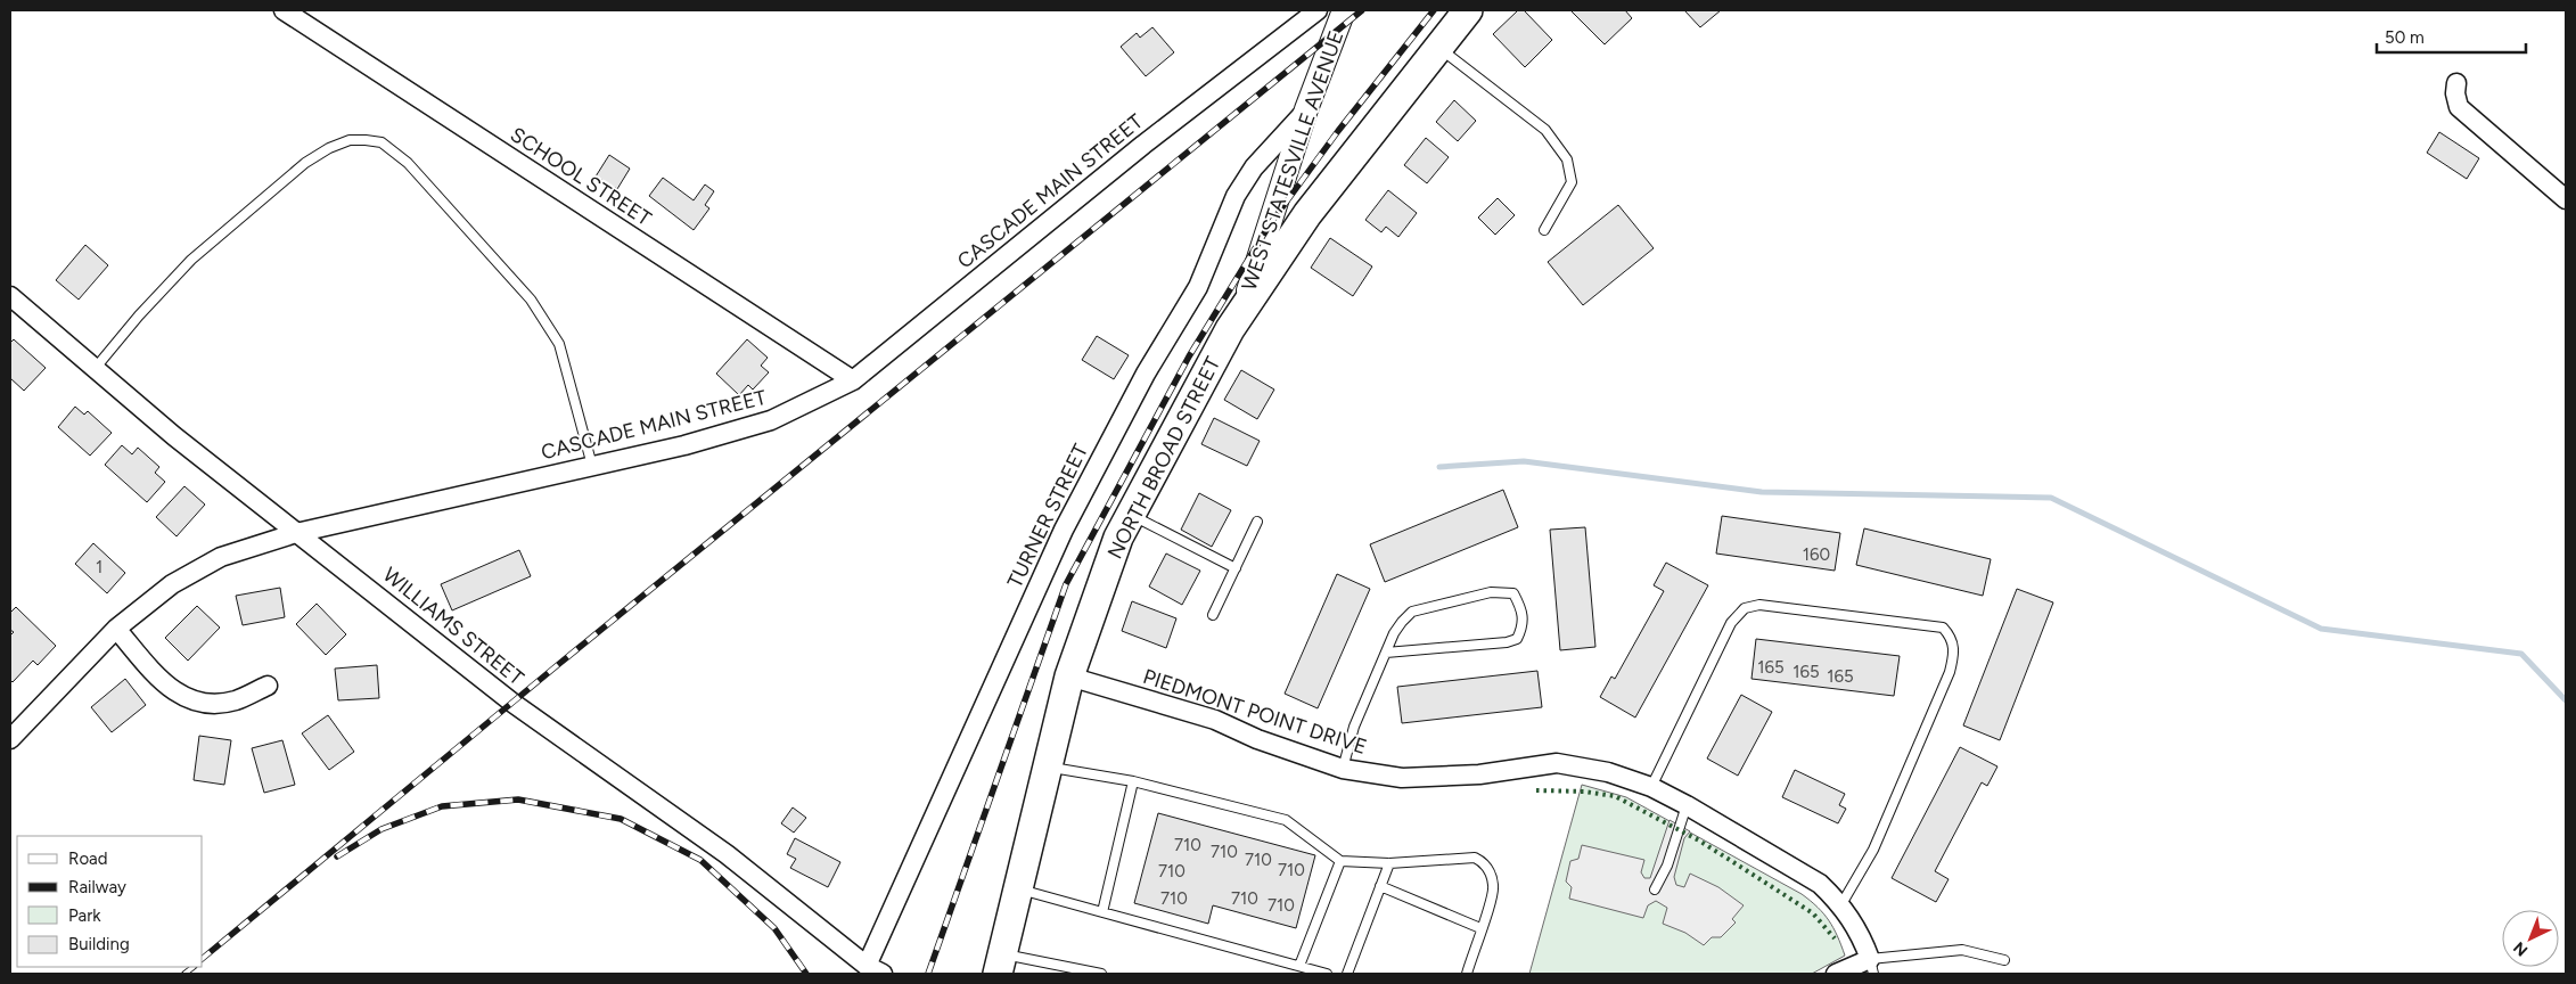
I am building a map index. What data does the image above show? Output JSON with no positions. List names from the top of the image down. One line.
{"streets":{"main road":["NORTH BROAD STREET"],"street":["WEST STATESVILLE AVENUE","SCHOOL STREET","CASCADE MAIN STREET","TURNER STREET","WILLIAMS STREET","PIEDMONT POINT DRIVE"]},"crossings":[["WEST STATESVILLE AVENUE","NORTH BROAD STREET"],["WEST STATESVILLE AVENUE","TURNER STREET"],["SCHOOL STREET","CASCADE MAIN STREET"],["CASCADE MAIN STREET","WILLIAMS STREET"],["NORTH BROAD STREET","PIEDMONT POINT DRIVE"],["TURNER STREET","WILLIAMS STREET"]],"house_numbers":["160","1","165","165","165","710","710","710","710","710","710","710","710"],"legend":["Road","Railway","Park","Building"],"scale_bar":"50 m","north":"bottom left"}
